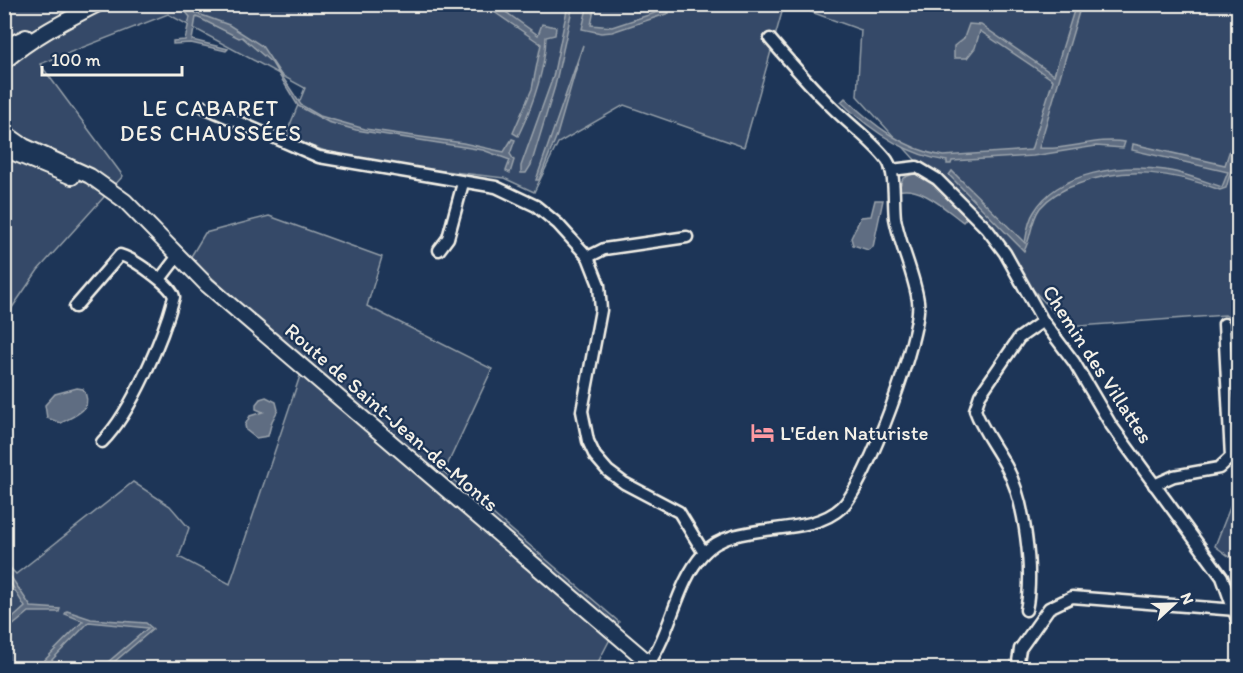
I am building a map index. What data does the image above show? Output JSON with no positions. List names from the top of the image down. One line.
{"streets":{"main road":["Route de Saint-Jean-de-Monts"],"street":["Chemin des Villattes"]},"districts":["LE CABARET DES CHAUSSÉES"],"places":{"hotel":["L'Eden Naturiste"]},"scale_bar":"100 m","north":"right"}
